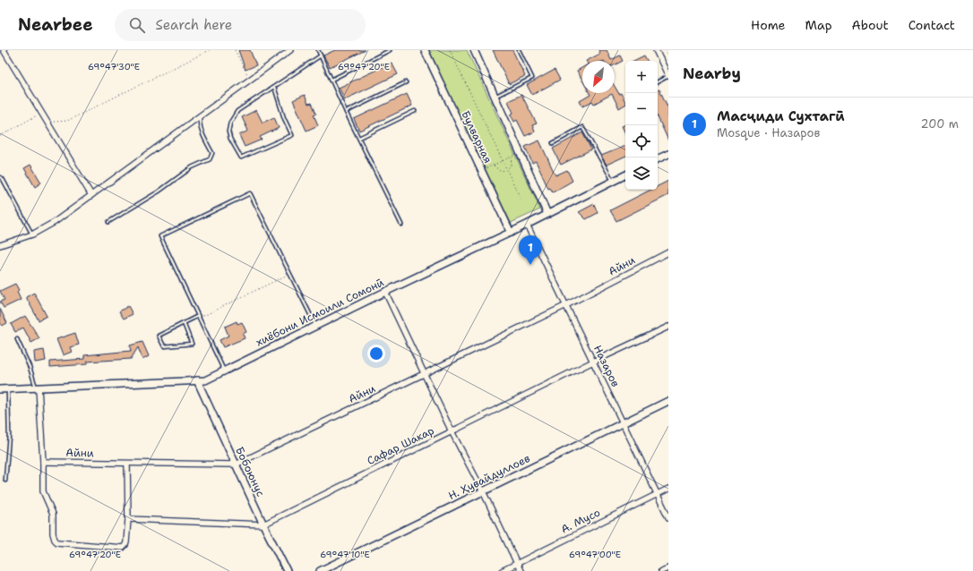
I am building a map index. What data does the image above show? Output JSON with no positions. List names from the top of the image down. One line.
{"streets":{"street":["Булварная","Айни","хиёбони Исмоили Сомонӣ","Назаров","Сафар Шакар","Бобоюнус","Н. Ҳувайдуллоев","А. Мусо"]},"crossings":[["Булварная","хиёбони Исмоили Сомонӣ"],["Айни","Назаров"],["Айни","Бобоюнус"],["хиёбони Исмоили Сомонӣ","Назаров"],["хиёбони Исмоили Сомонӣ","Бобоюнус"],["Назаров","Сафар Шакар"],["Назаров","Н. Ҳувайдуллоев"],["Назаров","А. Мусо"],["Сафар Шакар","Бобоюнус"]],"north":"bottom left","page":{"header":"Nearbee","search":"Search here","nav":["Home","Map","About","Contact"],"heading":"Nearby","map_buttons":["+","−"],"list":[{"mark":"1","name":"Масҷиди Сухтагӣ","note":"Mosque · Назаров","value":"200 m"}],"pins":"1"},"coordinates":["69°47'30\"E","69°47'20\"E","69°47'10\"E","69°47'00\"E"]}
